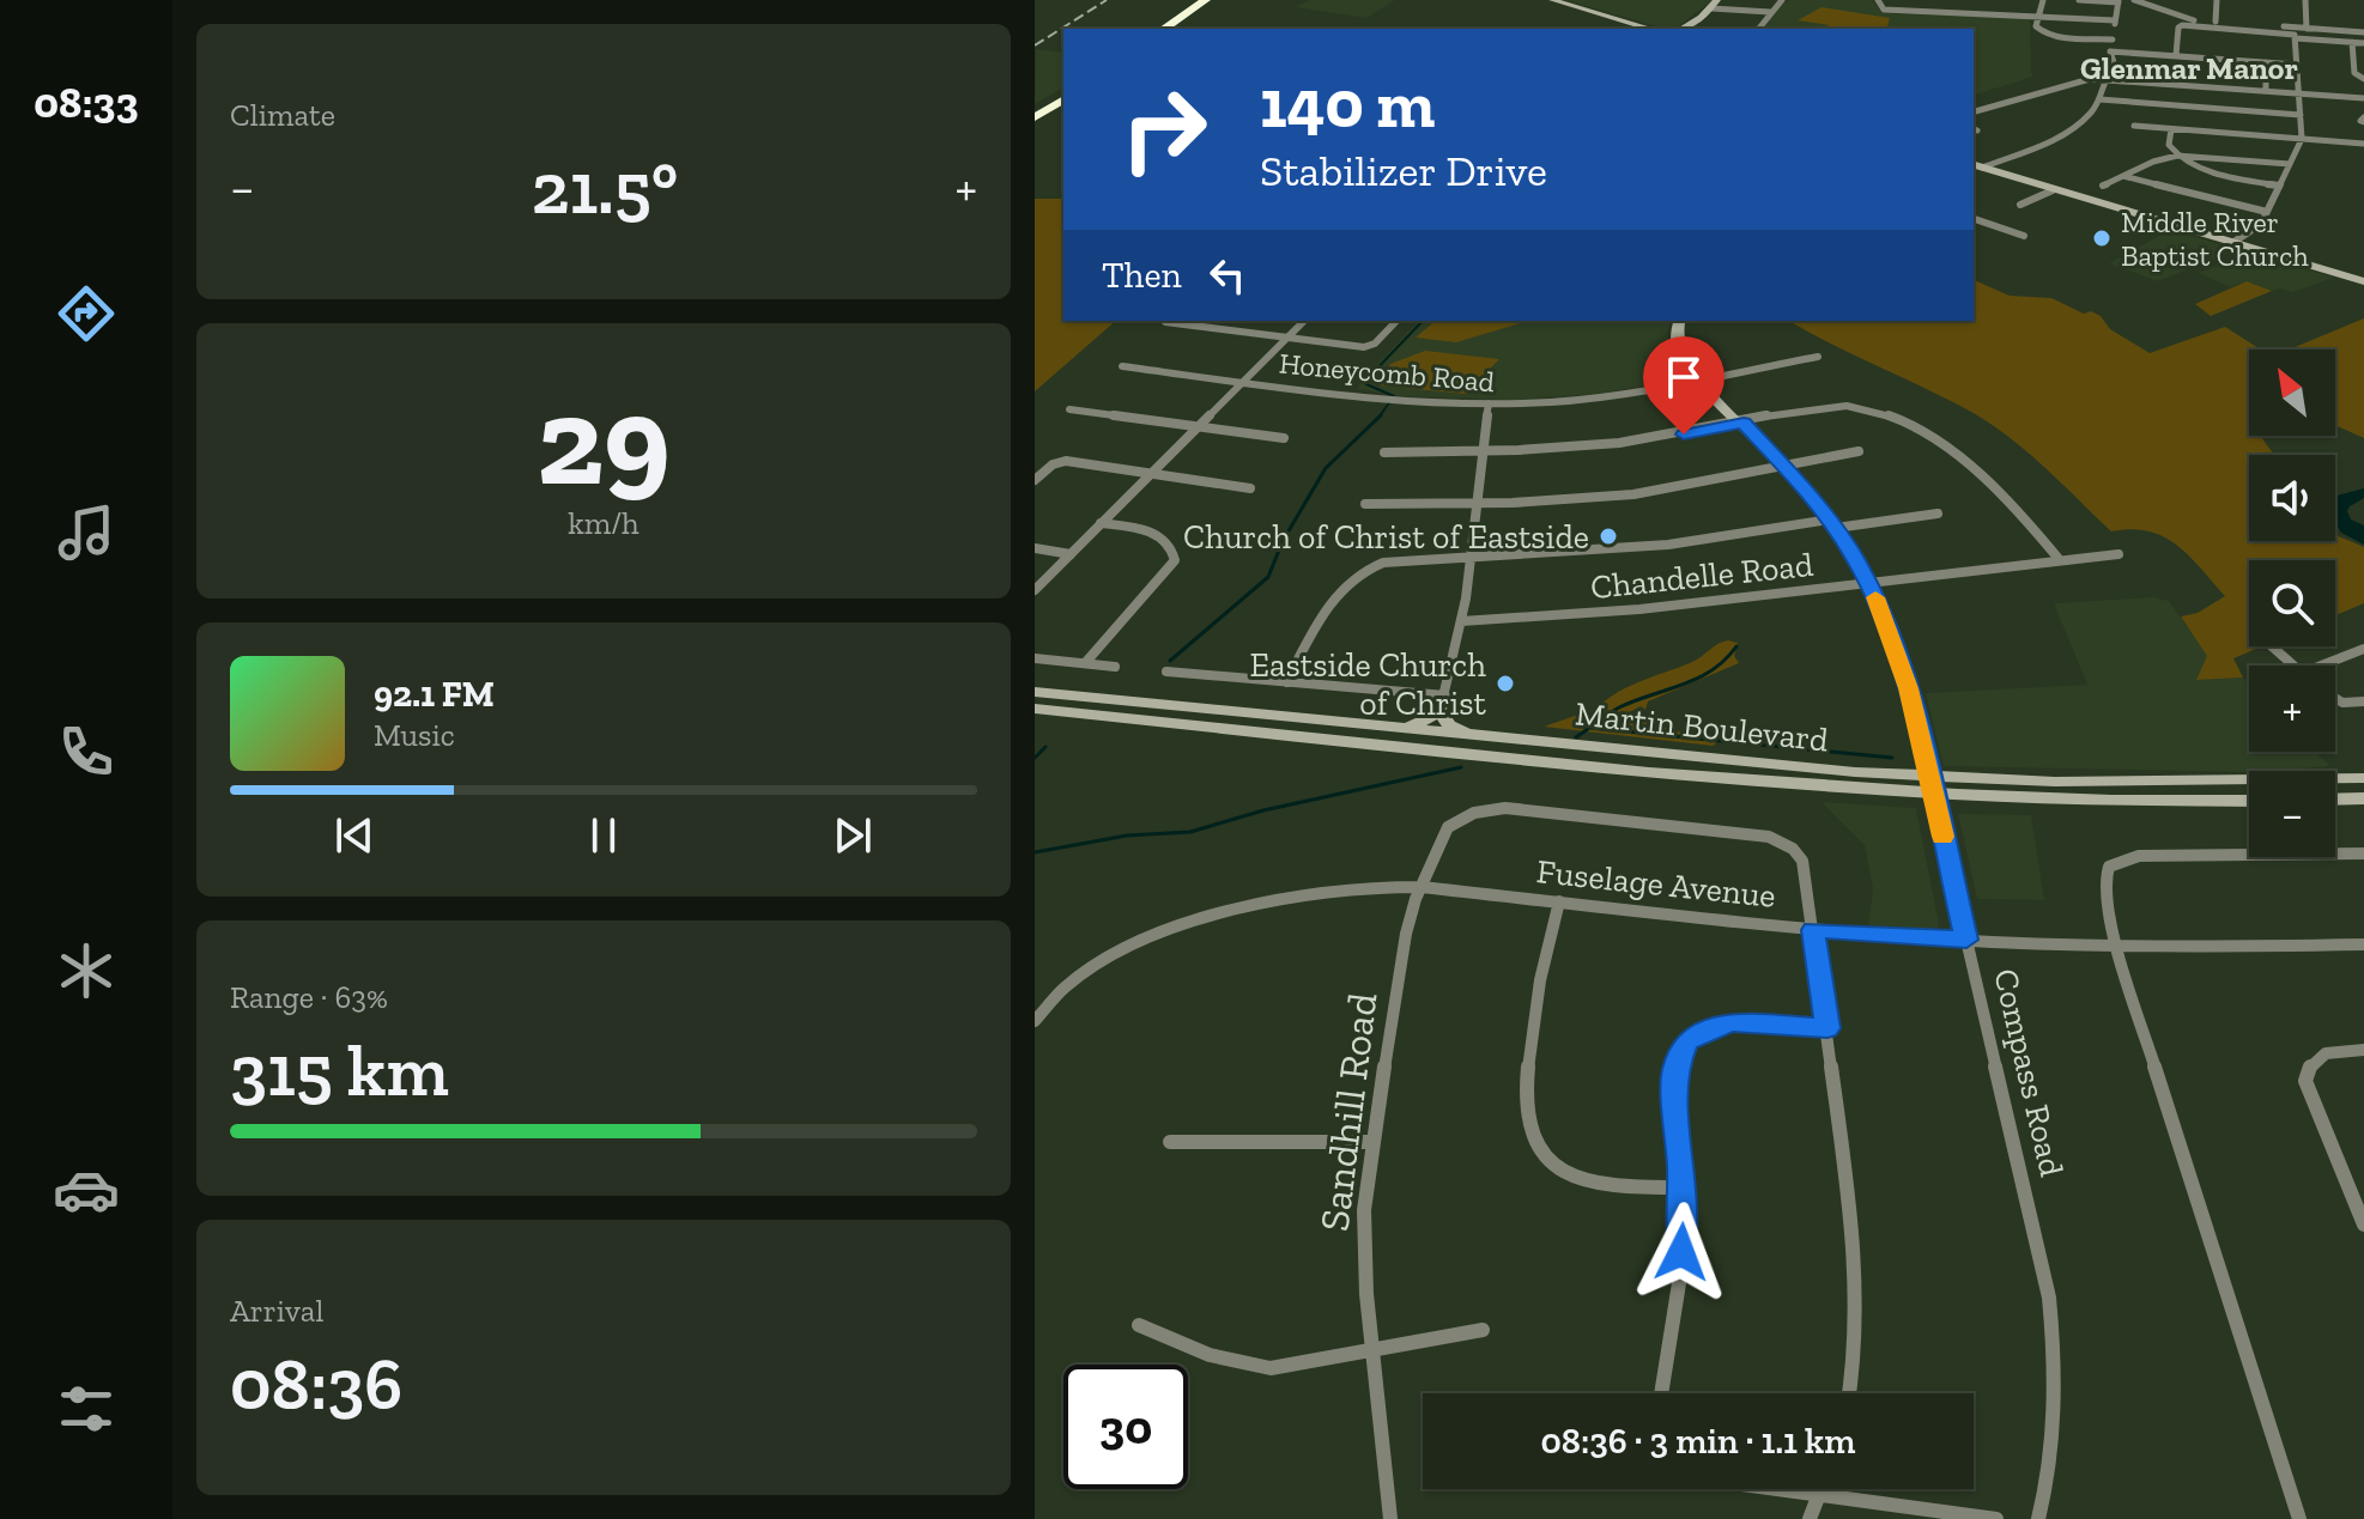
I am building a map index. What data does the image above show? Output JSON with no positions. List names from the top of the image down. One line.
{"streets":{"main road":["Martin Boulevard","Compass Road"],"street":["Honeycomb Road","Chandelle Road","Fuselage Avenue","Sandhill Road"]},"crossings":[["Honeycomb Road","Compass Road"],["Chandelle Road","Compass Road"],["Martin Boulevard","Compass Road"],["Fuselage Avenue","Compass Road"],["Fuselage Avenue","Sandhill Road"]],"districts":["Glenmar Manor"],"places":["Middle River Baptist Church","Church of Christ of Eastside","Eastside Church of Christ"],"north":"top left","page":{"tabs":"08:33","tile":["Climate",["29","km/h"],["Range · 63%","315 km"],["Arrival","08:36"]],"turn":["140 m","Stabilizer Drive"],"heat":["−","21.5°","+"],"then":"Then","map_buttons":["+","−"],"song":["92.1 FM","Music"],"limit":"30","trip":"08:36 · 3 min · 1.1 km"}}
